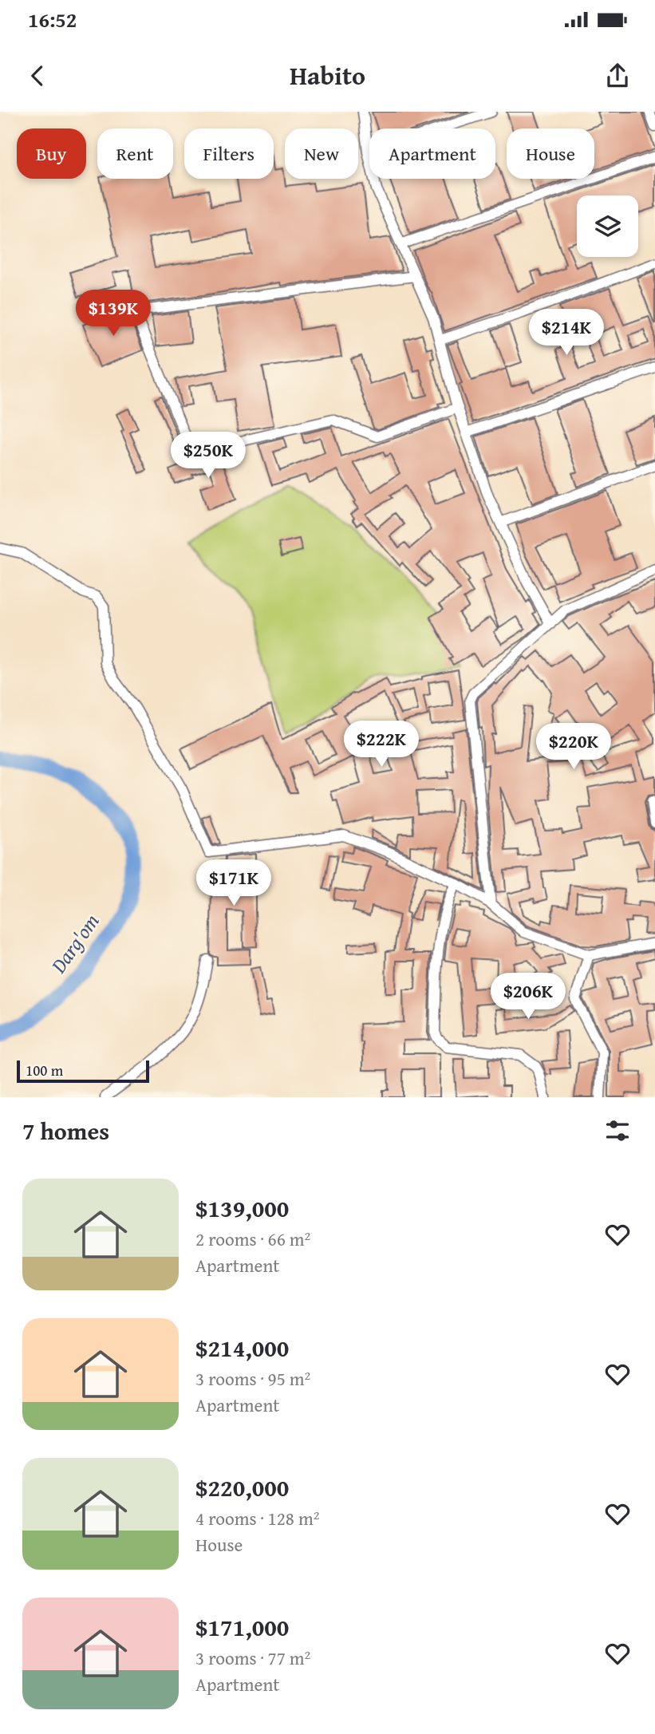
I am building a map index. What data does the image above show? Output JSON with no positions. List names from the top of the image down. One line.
{"water":["Darg'om"],"scale_bar":"100 m","page":{"status":"16:52","header":"Habito","chip":["Buy","Rent","Filters","New","Apartment","House"],"price":["$139K","$214K","$250K","$222K","$220K","$171K","$206K"],"scale":"100 m","heading":"7 homes","list":[{"name":"$139,000","note":"2 rooms · 66 m² · Apartment"},{"name":"$214,000","note":"3 rooms · 95 m² · Apartment"},{"name":"$220,000","note":"4 rooms · 128 m² · House"},{"name":"$171,000","note":"3 rooms · 77 m² · Apartment"}]}}
